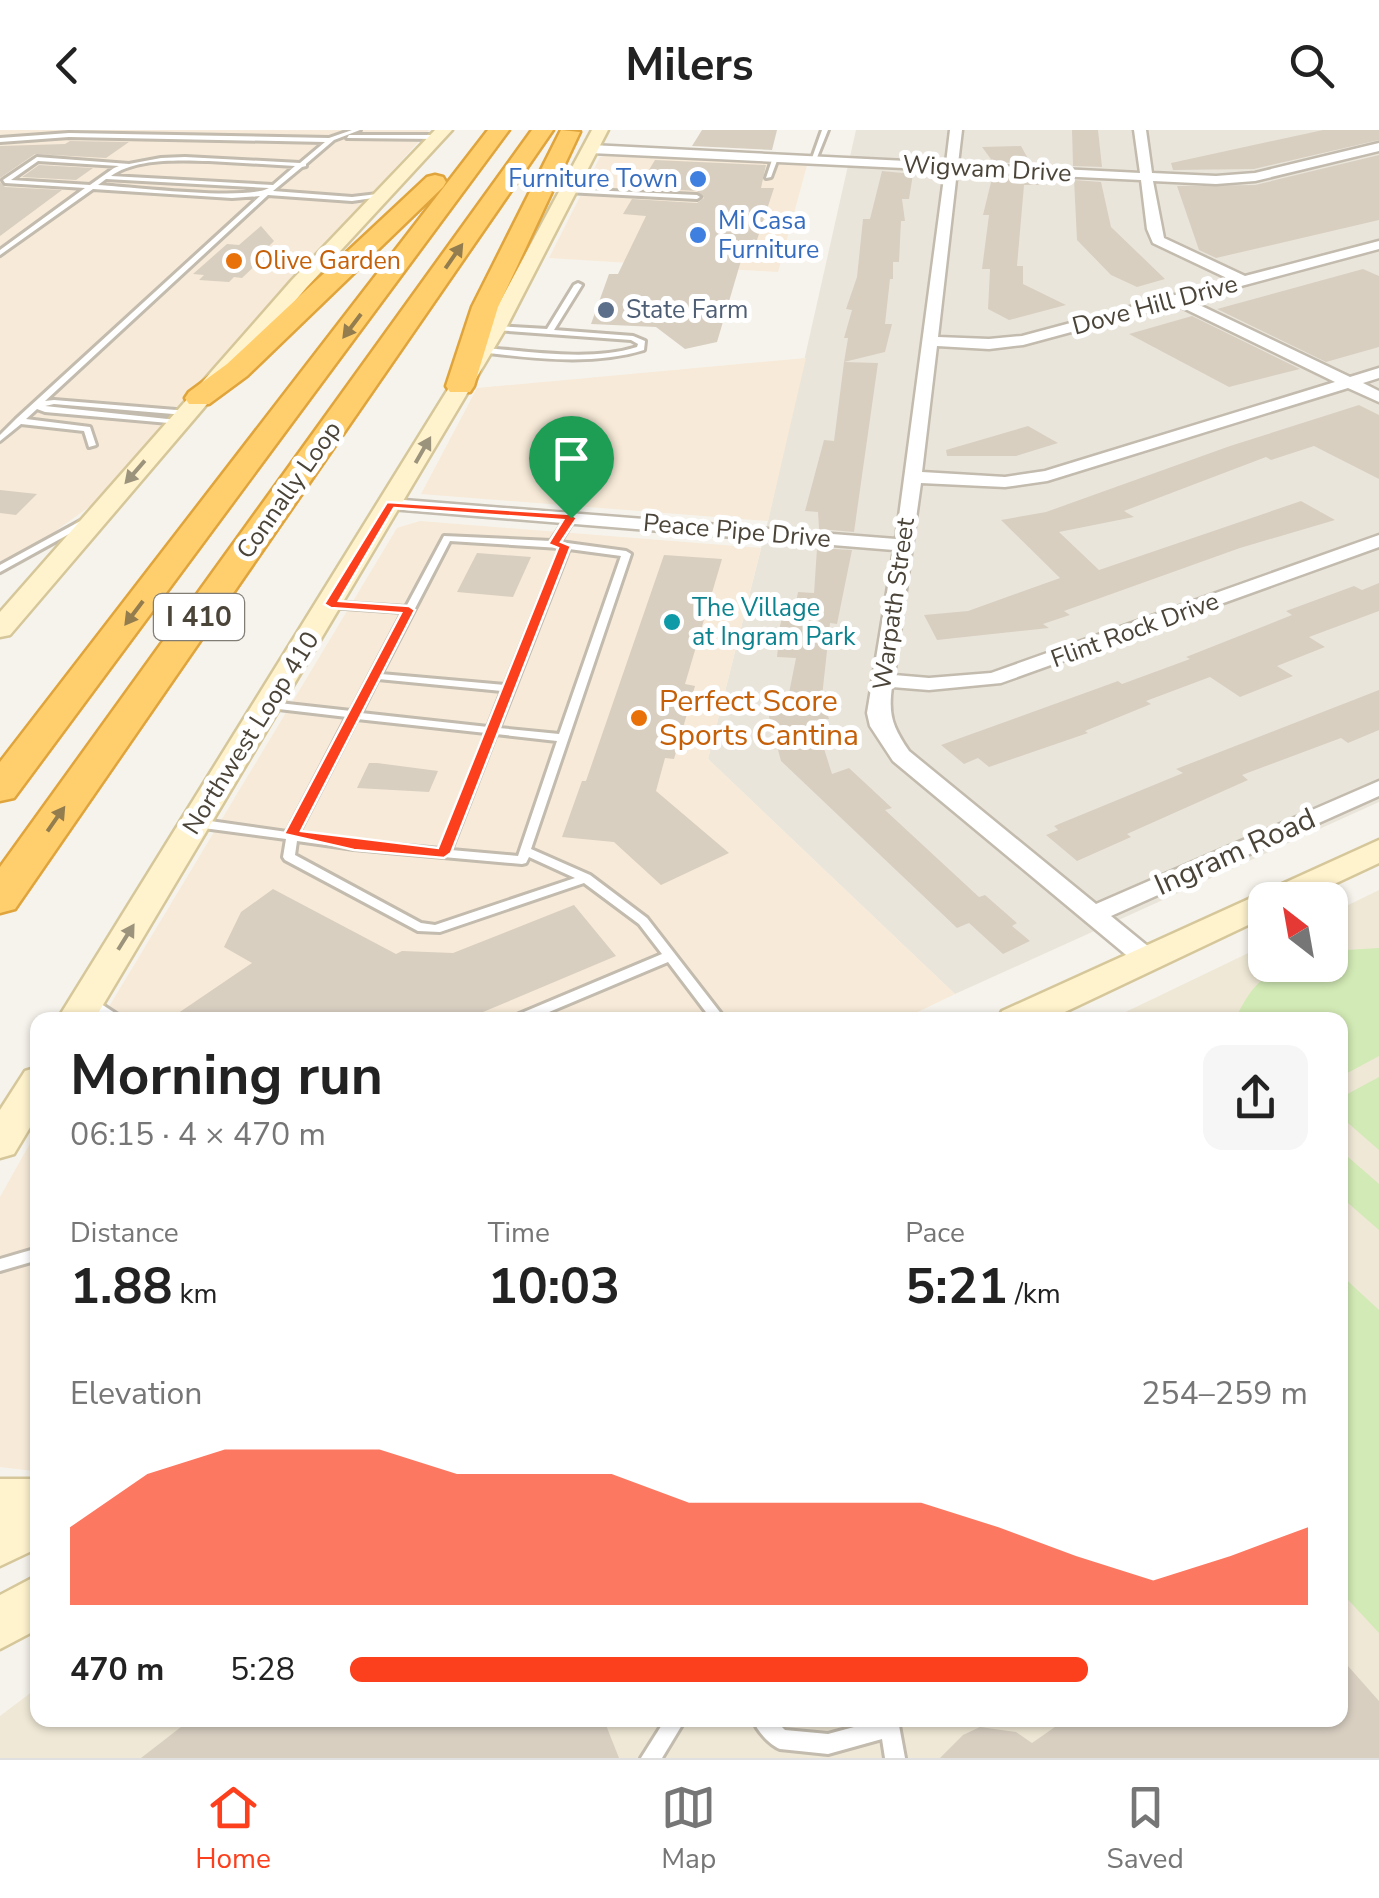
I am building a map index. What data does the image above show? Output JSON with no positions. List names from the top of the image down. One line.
{"streets":{"highway":["Connally Loop","I 410"],"main road":["Northwest Loop 410","Ingram Road"],"street":["Wigwam Drive","Dove Hill Drive","Peace Pipe Drive","Warpath Street","Flint Rock Drive"]},"crossings":[["Wigwam Drive","Warpath Street"],["Wigwam Drive","Northwest Loop 410"],["Dove Hill Drive","Warpath Street"],["Peace Pipe Drive","Warpath Street"],["Peace Pipe Drive","Northwest Loop 410"],["Warpath Street","Flint Rock Drive"],["Warpath Street","Ingram Road"]],"places":["Furniture Town","Mi Casa Furniture","Olive Garden","State Farm","The Village at Ingram Park","Perfect Score Sports Cantina"],"north":"top left","page":{"header":"Milers","heading":["Morning run","06:15 · 4 × 470 m"],"stats":[["Distance","1.88 km"],["Time","10:03"],["Pace","5:21 /km"]],"chart":["Elevation","254–259 m"],"list":[{"name":"470 m","note":"5:28"}],"tabs":["Home","Map","Saved"]}}
